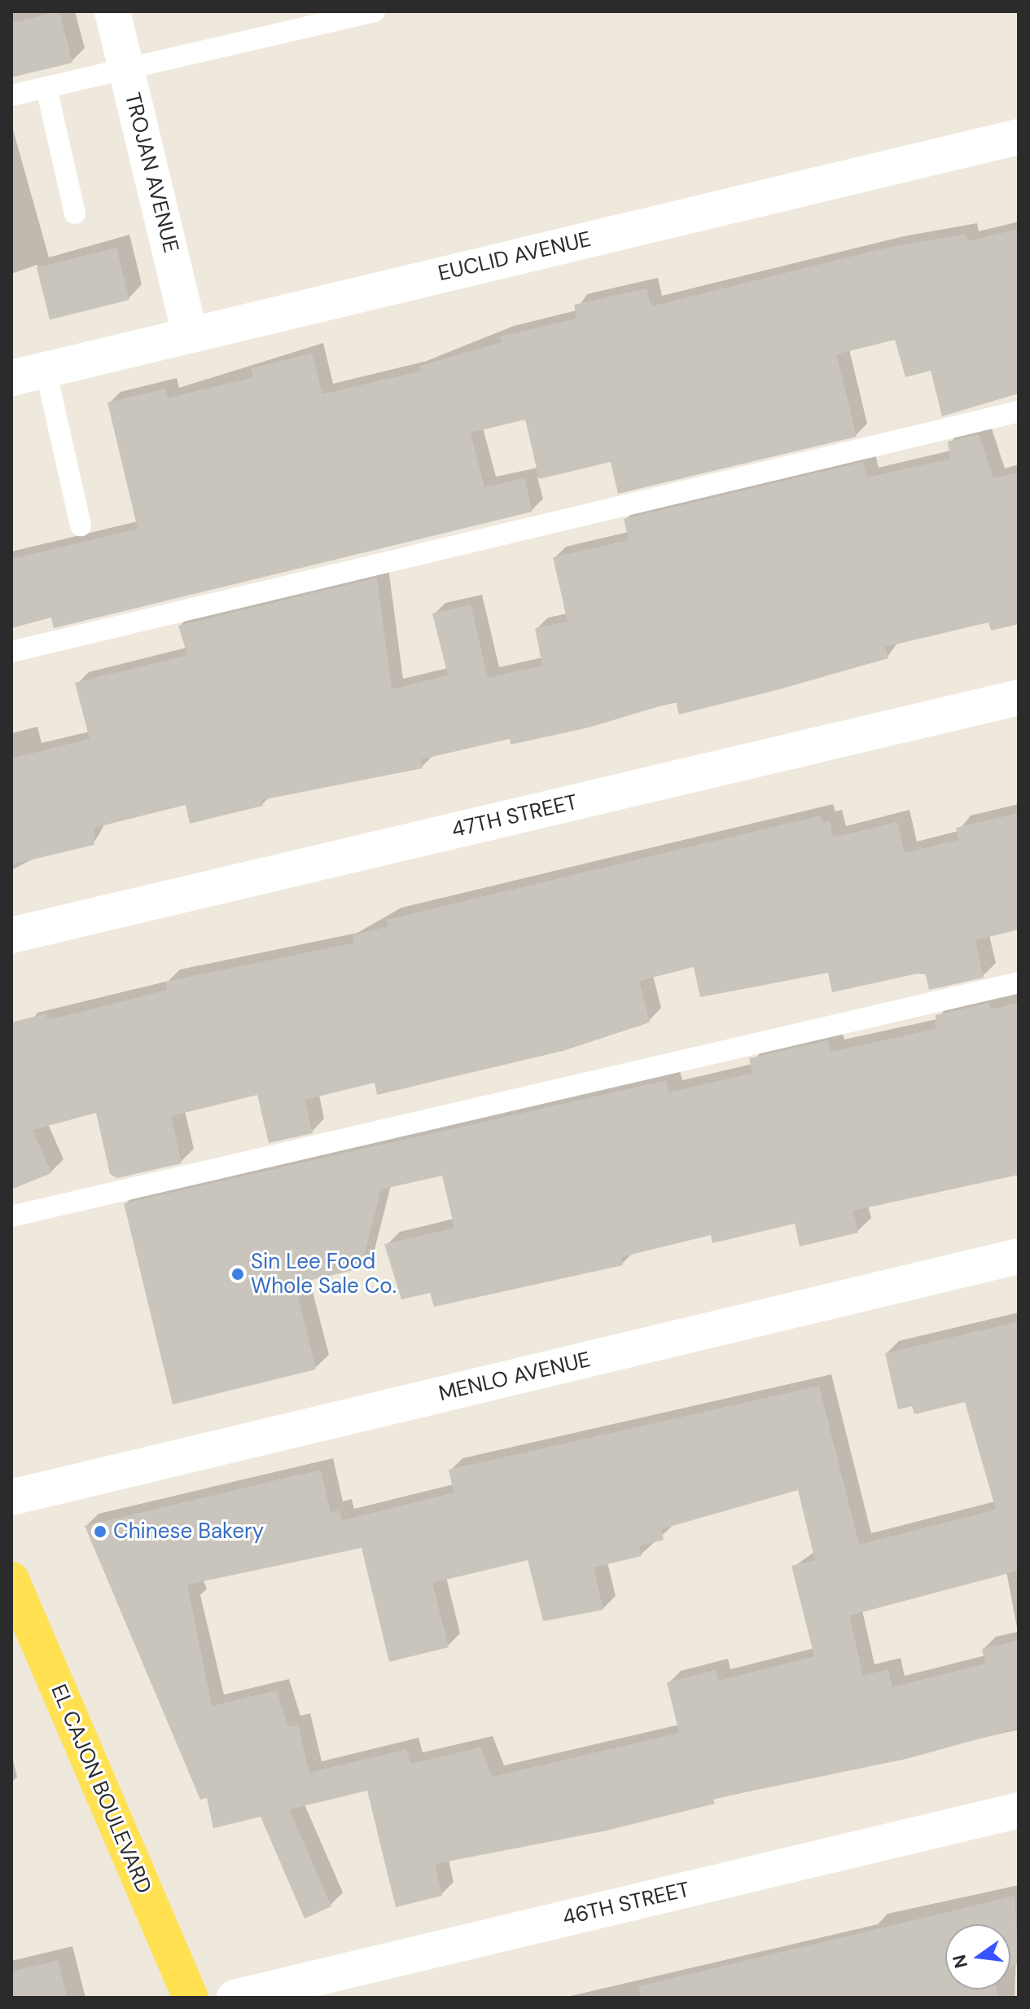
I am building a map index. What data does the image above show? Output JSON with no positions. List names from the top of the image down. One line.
{"streets":{"main road":["EL CAJON BOULEVARD"],"street":["TROJAN AVENUE","EUCLID AVENUE","47TH STREET","MENLO AVENUE","46TH STREET"]},"crossings":[["TROJAN AVENUE","EUCLID AVENUE"]],"places":["Sin Lee Food Whole Sale Co.","Chinese Bakery"],"north":"left"}
